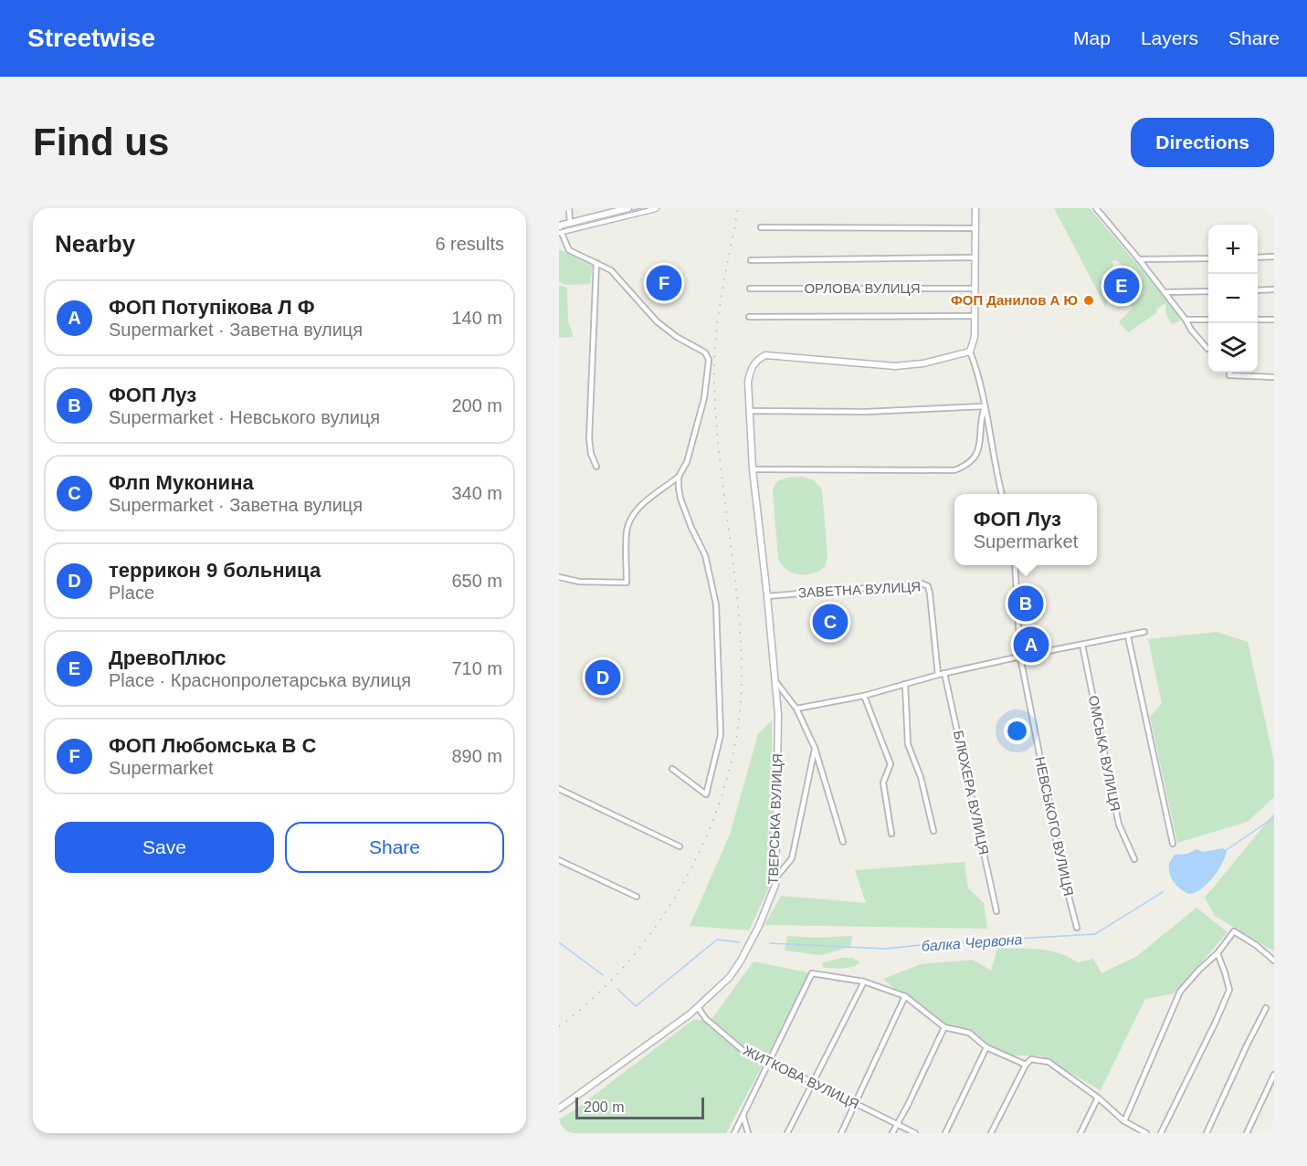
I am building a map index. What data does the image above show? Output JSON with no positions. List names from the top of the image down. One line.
{"streets":{"main road":["ТВЕРСЬКА ВУЛИЦЯ"],"street":["ОРЛОВА ВУЛИЦЯ","ЗАВЕТНА ВУЛИЦЯ","ОМСЬКА ВУЛИЦЯ","БЛЮХЕРА ВУЛИЦЯ","НЕВСЬКОГО ВУЛИЦЯ","ЖИТКОВА ВУЛИЦЯ"]},"crossings":[["ЗАВЕТНА ВУЛИЦЯ","ТВЕРСЬКА ВУЛИЦЯ"],["ТВЕРСЬКА ВУЛИЦЯ","ЖИТКОВА ВУЛИЦЯ"]],"water":["балка Червона"],"places":["ФОП Данилов А Ю"],"scale_bar":"200 m","page":{"header":"Streetwise","nav":["Map","Layers","Share"],"buttons":["Directions",["Save","Share"]],"title":"Find us","heading":["Nearby","6 results"],"map_buttons":["+","−"],"pins":["F","E","B","C","A","D"],"list":[{"mark":"A","name":"ФОП Потупікова Л Ф","note":"Supermarket · Заветна вулиця","value":"140 m"},{"mark":"B","name":"ФОП Луз","note":"Supermarket · Невського вулиця","value":"200 m"},{"mark":"C","name":"Флп Муконина","note":"Supermarket · Заветна вулиця","value":"340 m"},{"mark":"D","name":"террикон 9 больница","note":"Place","value":"650 m"},{"mark":"E","name":"ДревоПлюс","note":"Place · Краснопролетарська вулиця","value":"710 m"},{"mark":"F","name":"ФОП Любомська В С","note":"Supermarket","value":"890 m"}],"popup":["ФОП Луз","Supermarket"],"scale":"200 m"}}
